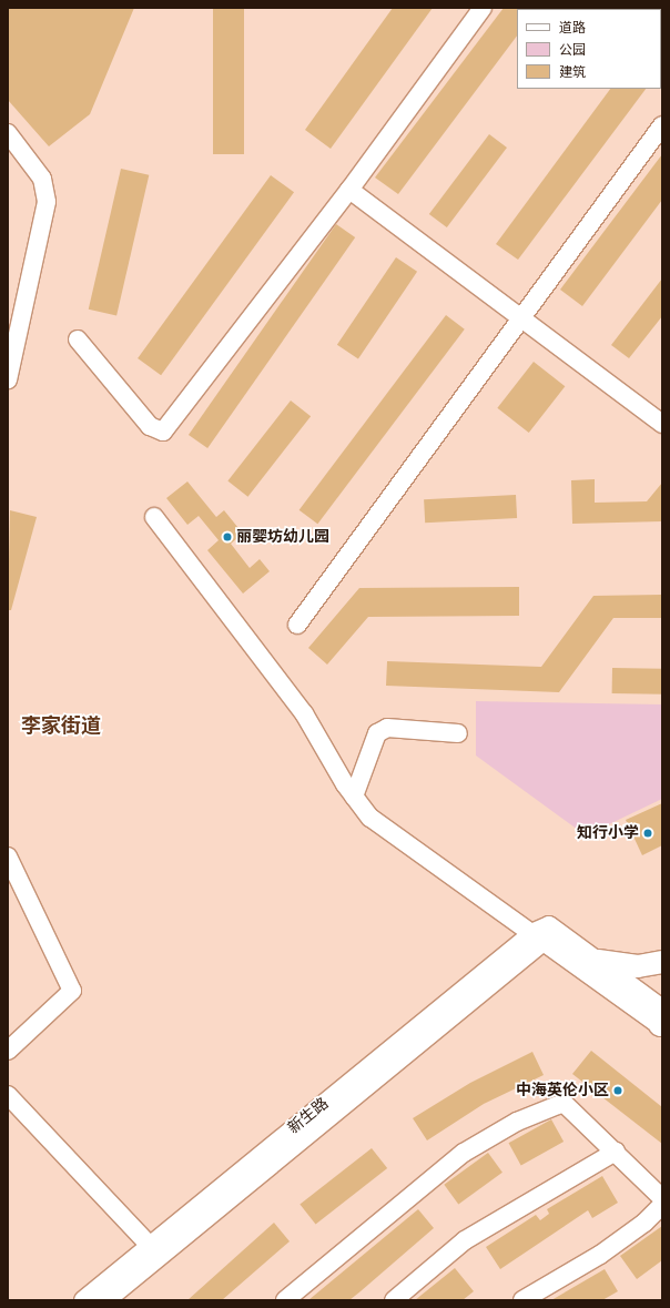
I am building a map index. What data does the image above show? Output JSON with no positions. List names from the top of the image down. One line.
{"streets":{"street":["新生路"]},"districts":["李家街道"],"places":["丽婴坊幼儿园","知行小学","中海英伦小区"],"legend":["道路","公园","建筑"]}
